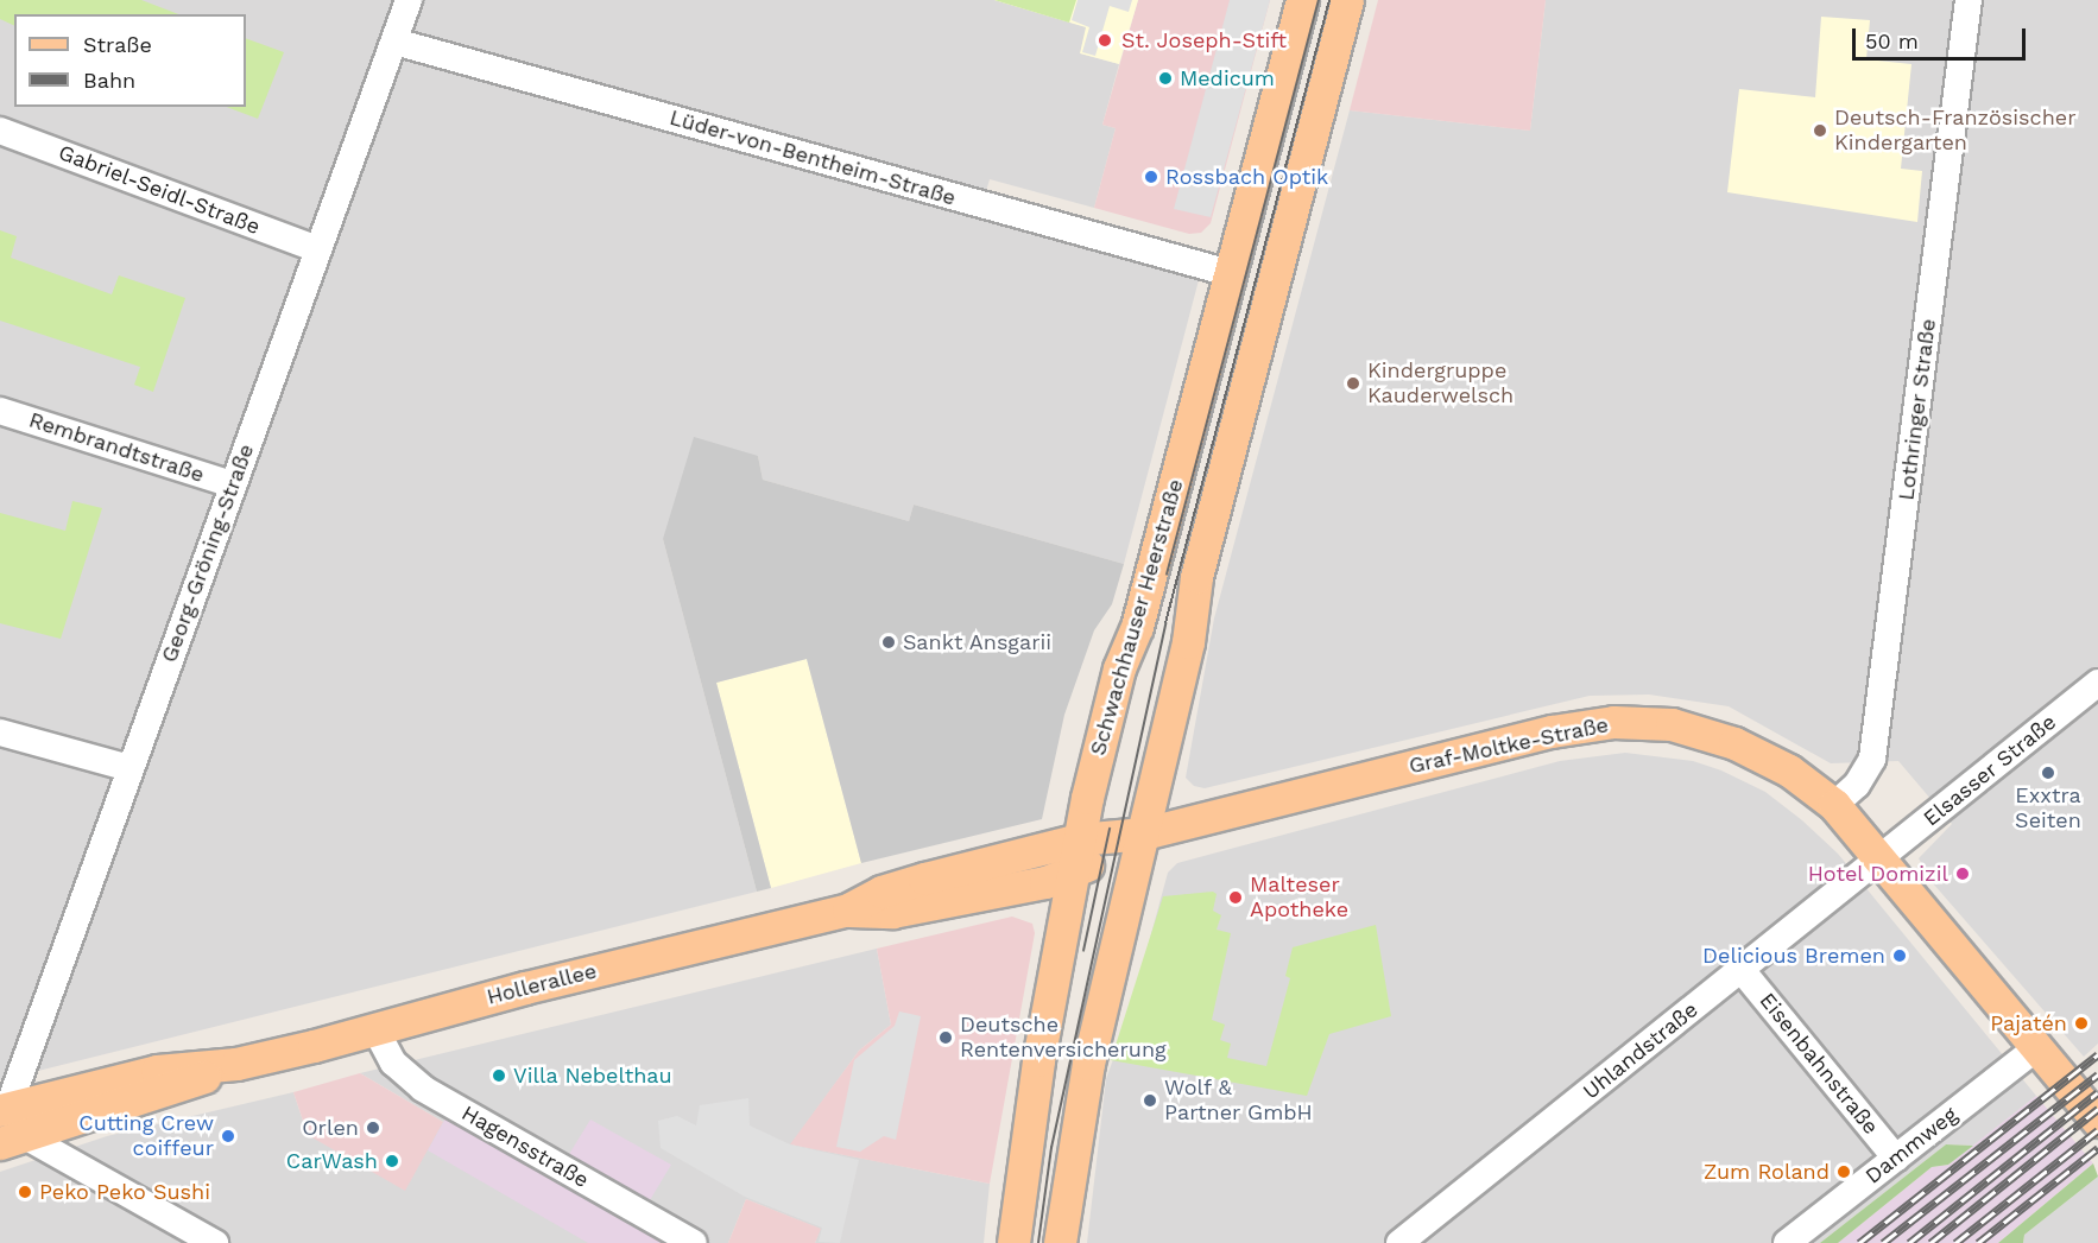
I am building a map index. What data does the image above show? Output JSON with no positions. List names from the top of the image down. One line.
{"streets":{"main road":["Schwachhauser Heerstraße","Graf-Moltke-Straße","Hollerallee"],"street":["Lüder-von-Bentheim-Straße","Gabriel-Seidl-Straße","Lothringer Straße","Rembrandtstraße","Georg-Gröning-Straße","Elsasser Straße","Uhlandstraße","Eisenbahnstraße","Dammweg","Hagensstraße"]},"crossings":[["Lüder-von-Bentheim-Straße","Georg-Gröning-Straße"],["Lüder-von-Bentheim-Straße","Schwachhauser Heerstraße"],["Gabriel-Seidl-Straße","Georg-Gröning-Straße"],["Lothringer Straße","Graf-Moltke-Straße"],["Rembrandtstraße","Georg-Gröning-Straße"],["Georg-Gröning-Straße","Hollerallee"],["Schwachhauser Heerstraße","Graf-Moltke-Straße"],["Schwachhauser Heerstraße","Hollerallee"],["Graf-Moltke-Straße","Elsasser Straße"],["Graf-Moltke-Straße","Hollerallee"],["Graf-Moltke-Straße","Uhlandstraße"],["Graf-Moltke-Straße","Dammweg"],["Elsasser Straße","Uhlandstraße"],["Hollerallee","Hagensstraße"],["Uhlandstraße","Eisenbahnstraße"],["Eisenbahnstraße","Dammweg"]],"places":["St. Joseph-Stift","Medicum","Deutsch-Französischer Kindergarten","Rossbach Optik","Kindergruppe Kauderwelsch","Sankt Ansgarii","Exxtra Seiten","Hotel Domizil","Malteser Apotheke","Delicious Bremen","Pajatén","Deutsche Rentenversicherung","Villa Nebelthau","Wolf & Partner GmbH","Orlen","Cutting Crew coiffeur","CarWash","Zum Roland","Peko Peko Sushi"],"legend":["Straße","Bahn"],"scale_bar":"50 m"}
